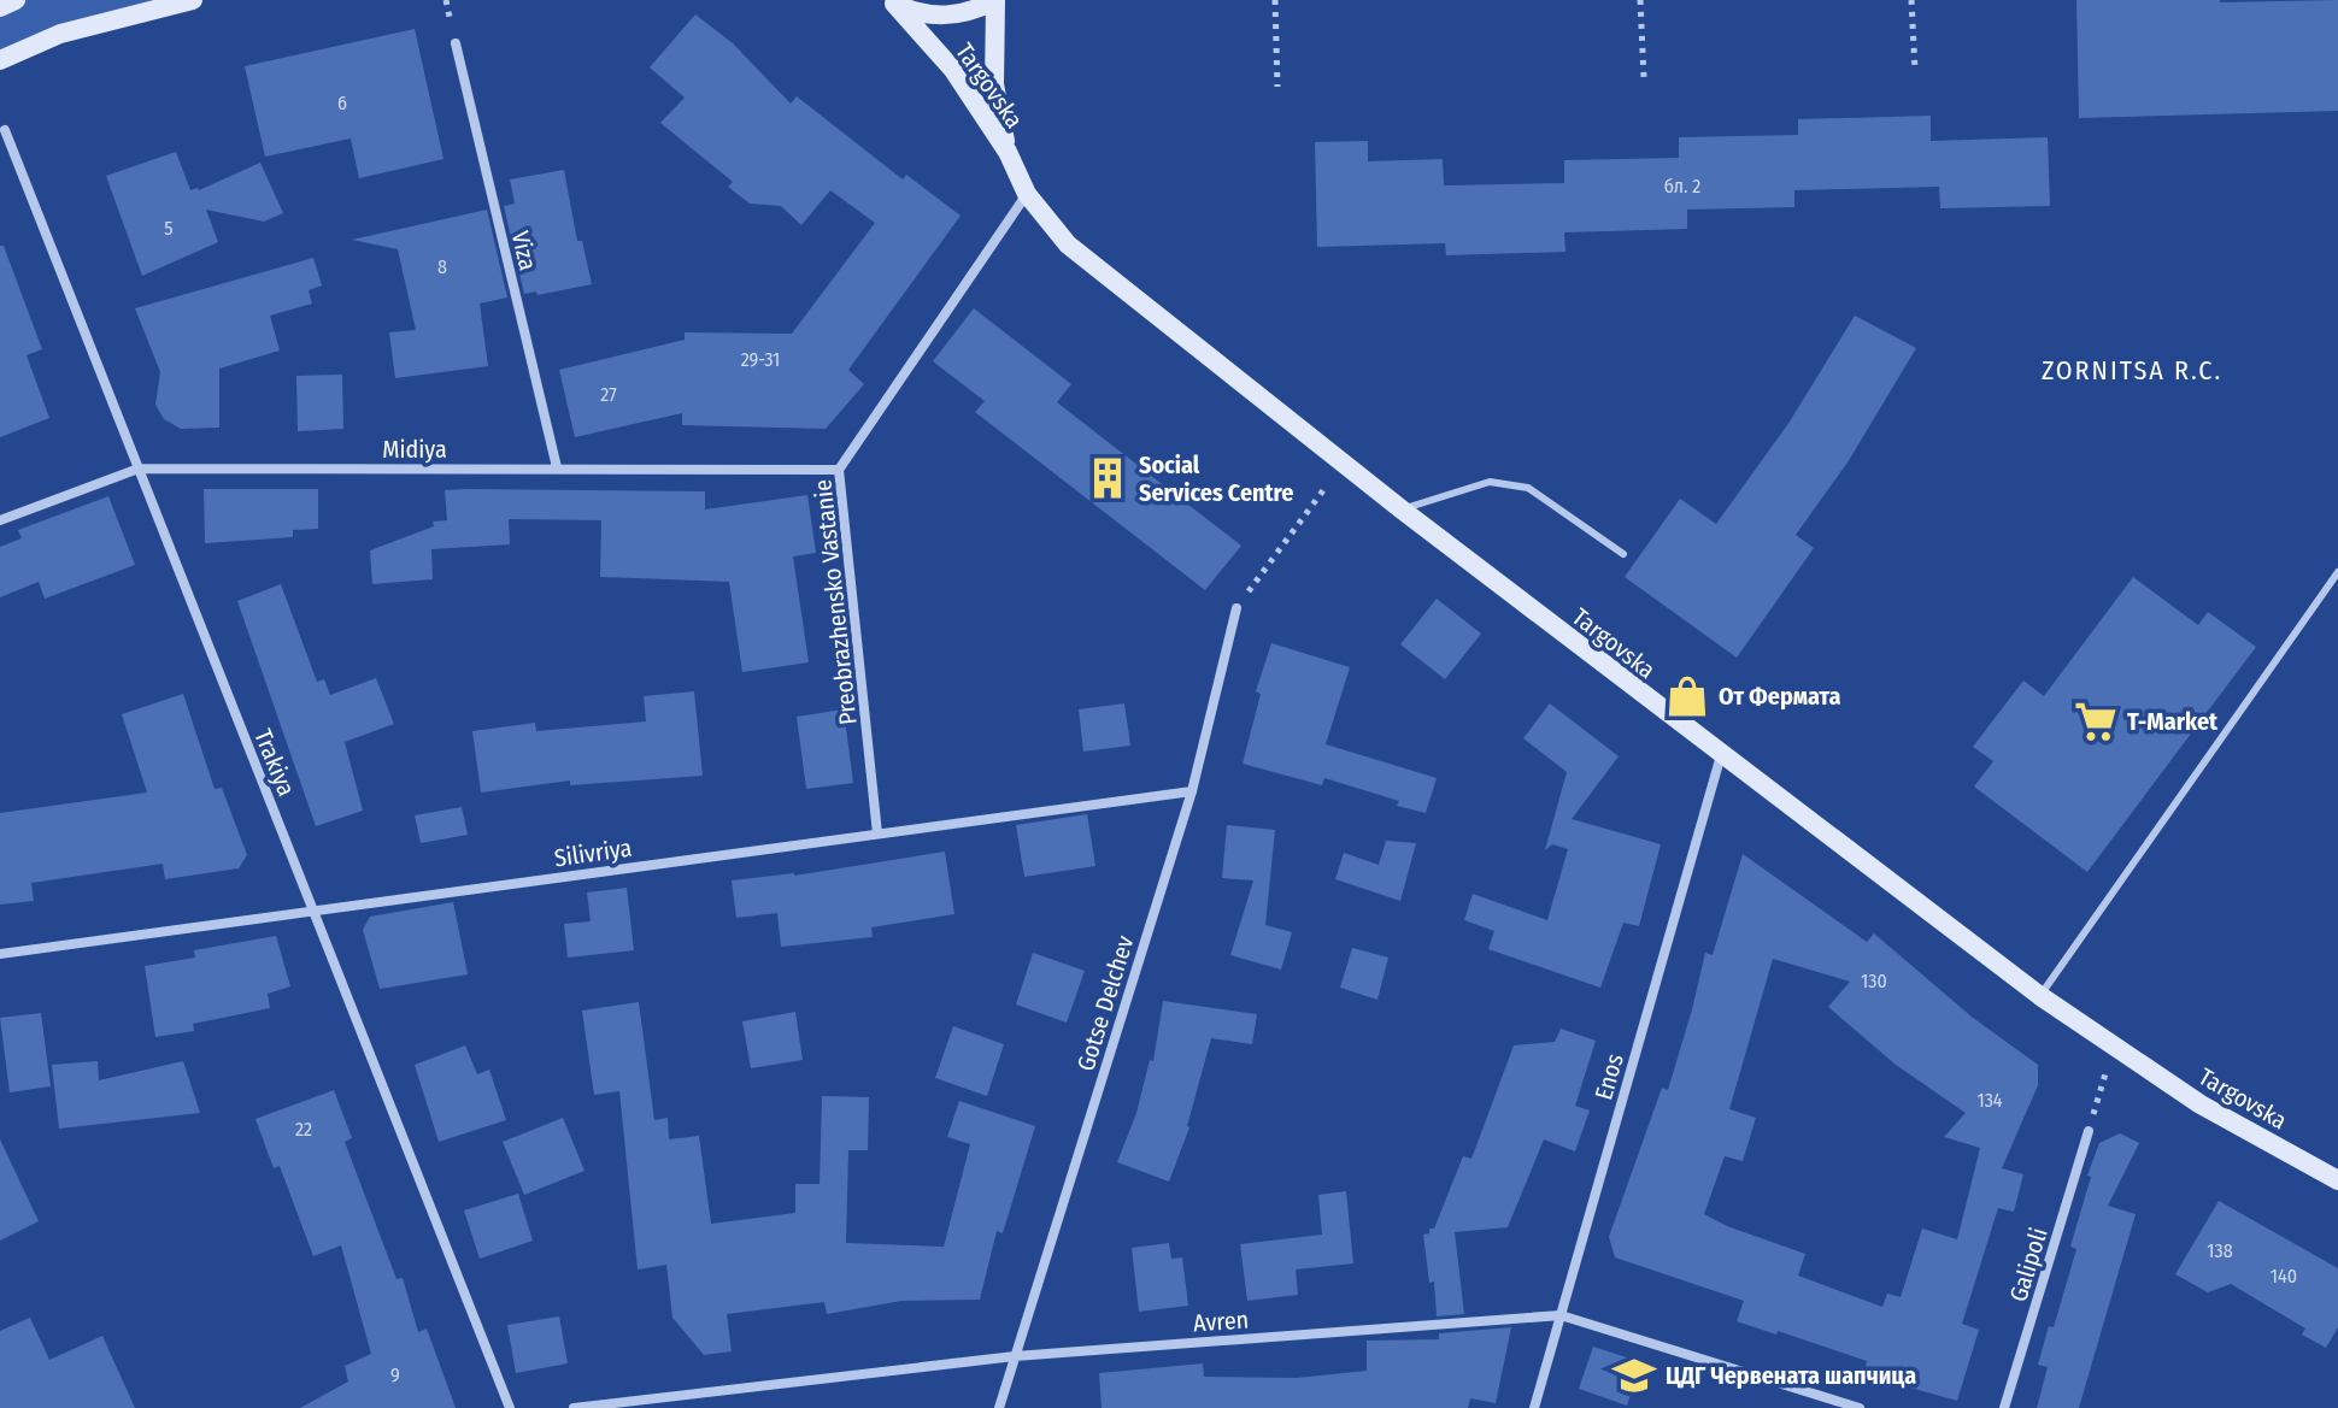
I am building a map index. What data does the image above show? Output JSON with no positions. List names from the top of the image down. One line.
{"streets":{"street":["Targovska","Viza","Midiya","Preobrazhensko Vastanie","Trakiya","Silivriya","Gotse Delchev","Enos","Galipoli","Avren"]},"crossings":[["Targovska","Preobrazhensko Vastanie"],["Targovska","Enos"],["Viza","Midiya"],["Midiya","Preobrazhensko Vastanie"],["Midiya","Trakiya"],["Preobrazhensko Vastanie","Silivriya"],["Trakiya","Silivriya"],["Silivriya","Gotse Delchev"],["Gotse Delchev","Avren"],["Enos","Avren"]],"districts":["ZORNITSA R.C."],"places":{"building":["Social Services Centre"],"shop":["От Фермата"],"supermarket":["T-Market"],"school or university":["ЦДГ Червената шапчица"]},"house_numbers":["6","бл. 2","5","8","29-31","27","130","134","22","138","140","9"]}
